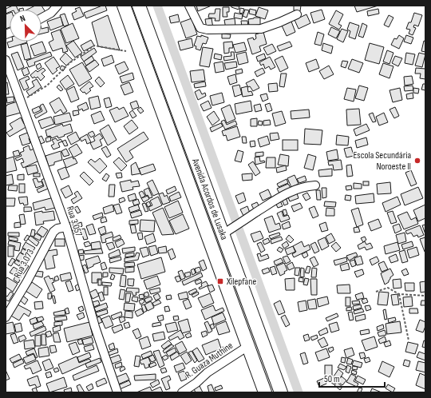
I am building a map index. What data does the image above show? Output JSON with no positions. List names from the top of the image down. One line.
{"streets":{"main road":["Avenida Acordos de Lusaka"],"street":["Rua 3.057","Rua 3.073","R. Guaza Muthine"]},"crossings":[["Avenida Acordos de Lusaka","R. Guaza Muthine"],["Rua 3.057","Rua 3.073"]],"places":{"other":["Escola Secundária Noroeste II"],"transit":["Xilepfane"]},"scale_bar":"50 m","north":"top left"}
